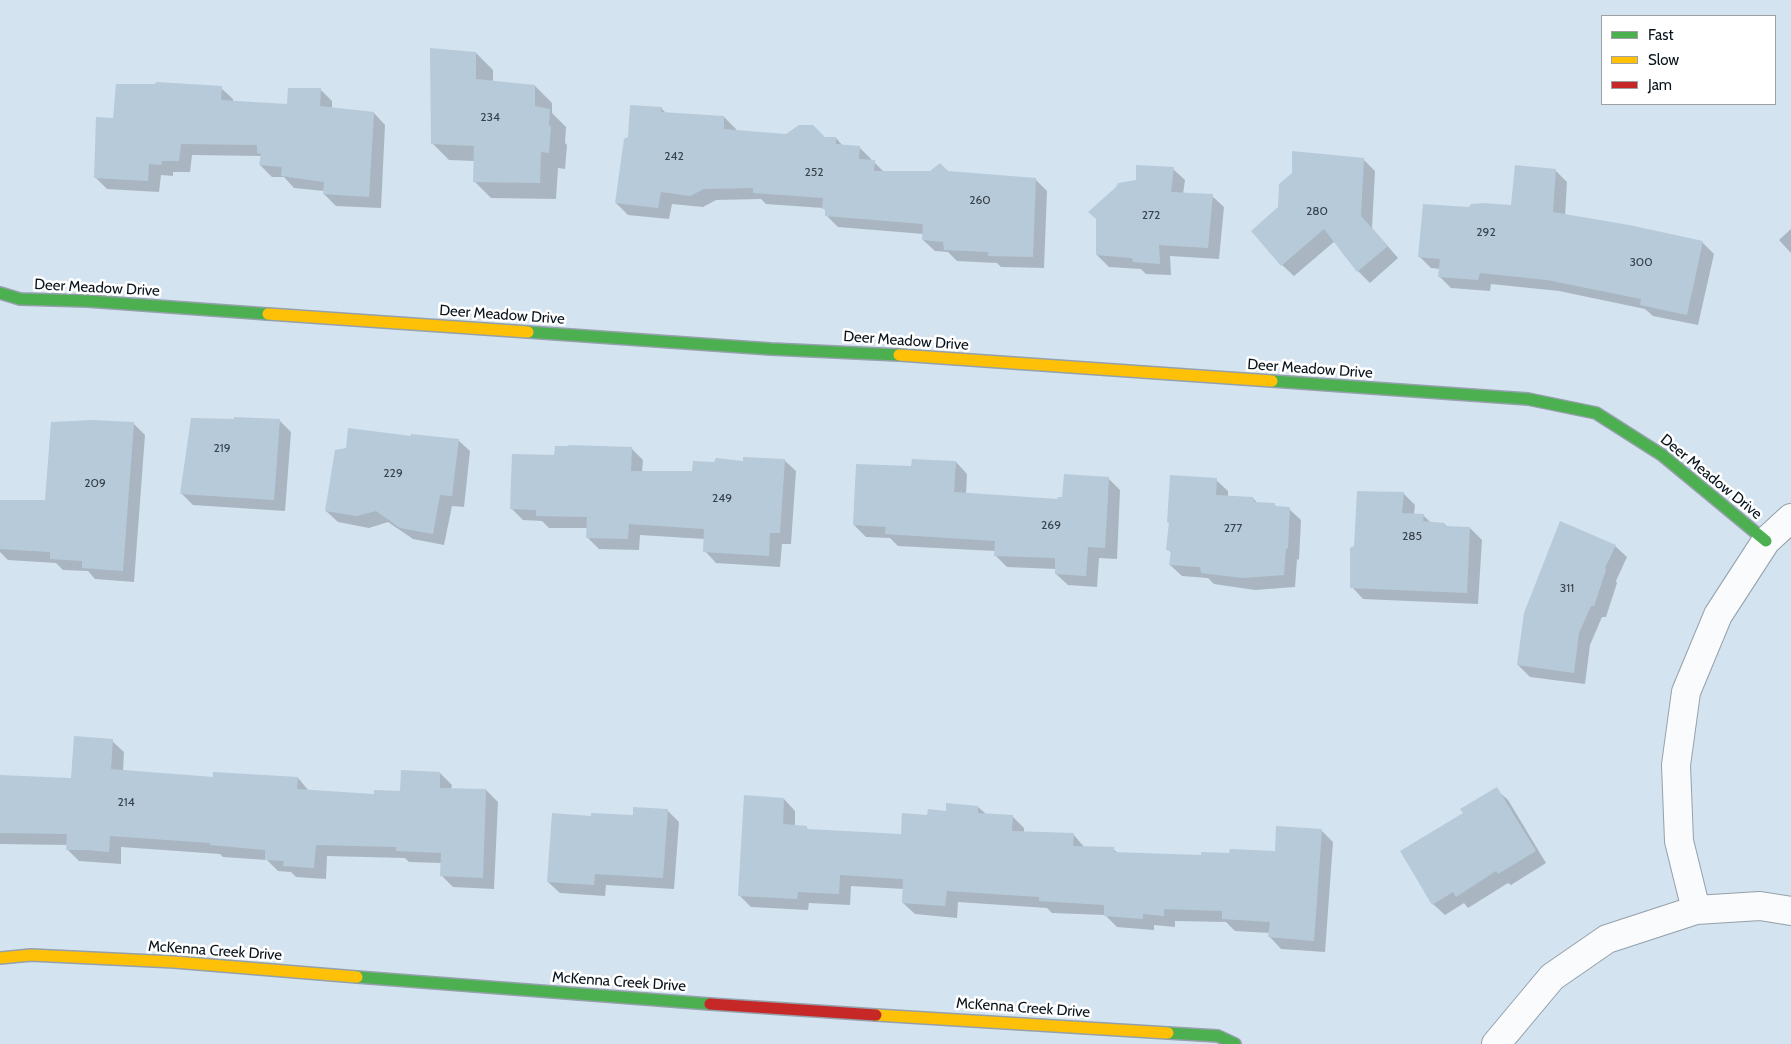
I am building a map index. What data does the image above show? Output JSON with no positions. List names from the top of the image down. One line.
{"streets":{"street":["Deer Meadow Drive","McKenna Creek Drive"]},"house_numbers":["234","242","252","260","280","272","292","300","219","229","209","249","269","277","285","311","214"],"legend":["Fast","Slow","Jam"]}
